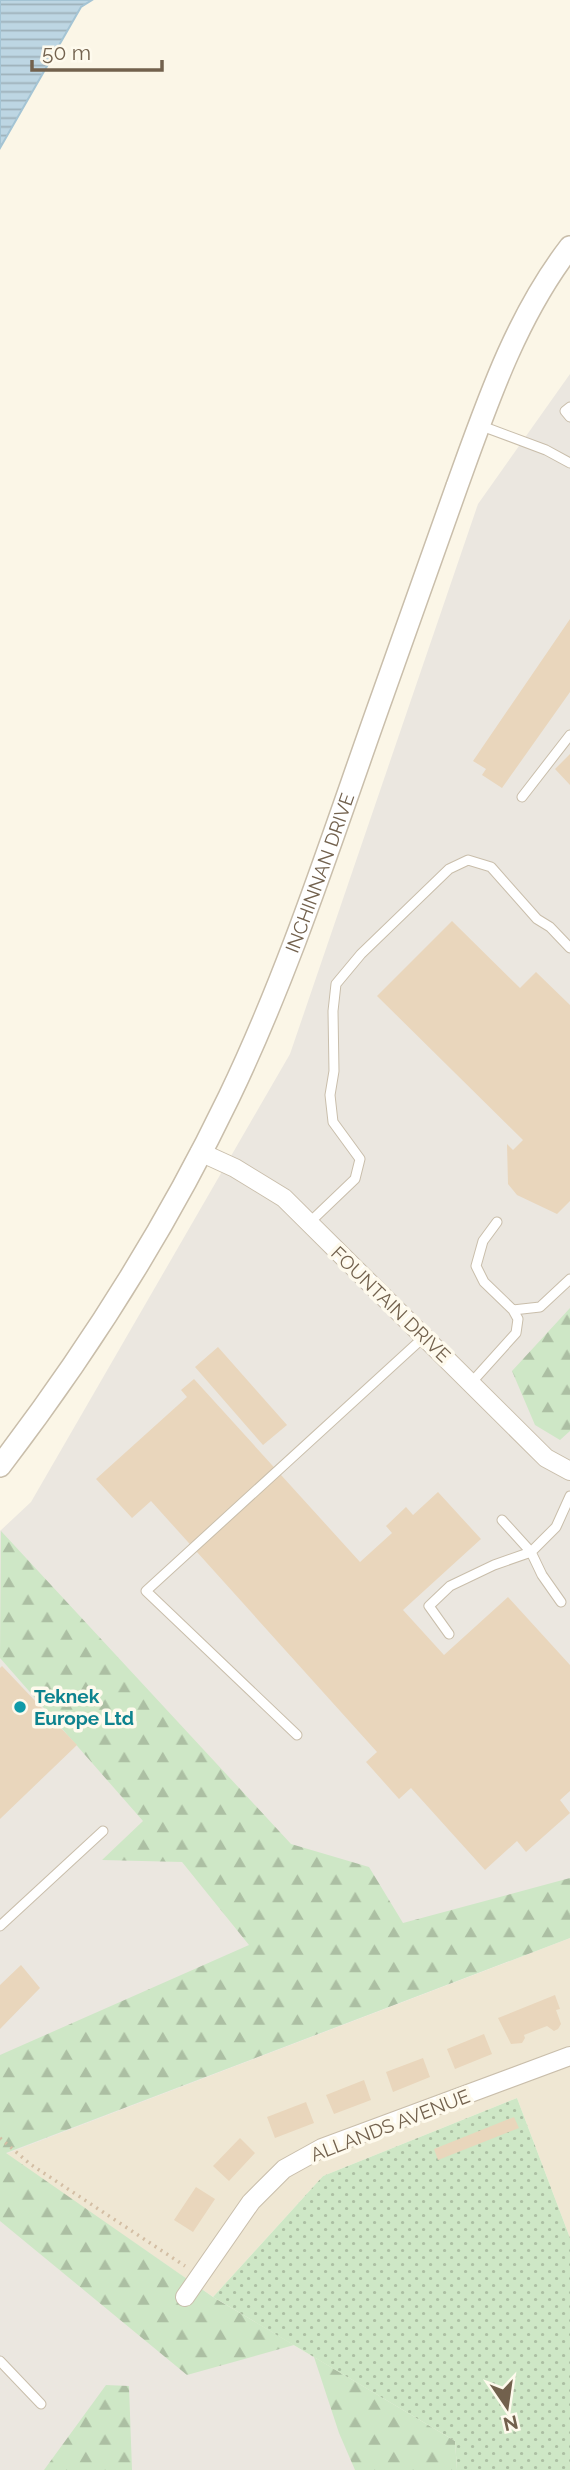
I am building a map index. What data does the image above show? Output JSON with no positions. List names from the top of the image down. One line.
{"streets":{"street":["INCHINNAN DRIVE","FOUNTAIN DRIVE","ALLANDS AVENUE"]},"crossings":[["INCHINNAN DRIVE","FOUNTAIN DRIVE"]],"places":["Teknek Europe Ltd"],"scale_bar":"50 m","north":"bottom"}
